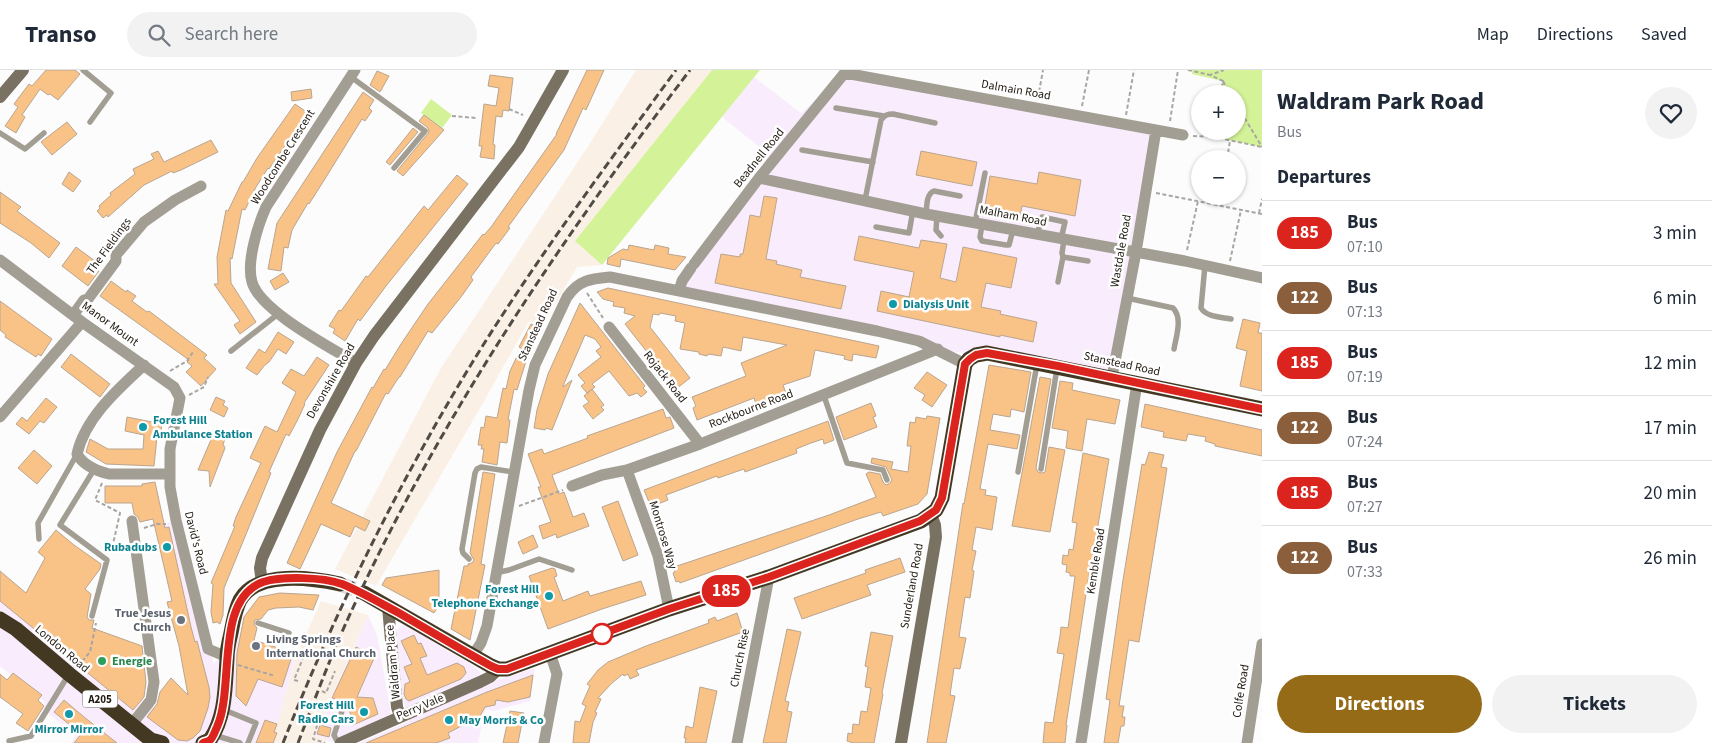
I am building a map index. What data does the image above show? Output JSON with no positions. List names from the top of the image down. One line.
{"streets":{"highway":["Stanstead Road","London Road","A205"],"street":["Dalmain Road","Woodcombe Crescent","Beadnell Road","Malham Road","The Fieldings","Wastdale Road","Manor Mount","Rojack Road","Devonshire Road","Rockbourne Road","Montrose Way","David's Road","Kemble Road","Sunderland Road","Church Rise","Waldram Place","Colfe Road","Perry Vale"]},"crossings":[["Dalmain Road","Beadnell Road"],["Dalmain Road","Wastdale Road"],["Woodcombe Crescent","Devonshire Road"],["Beadnell Road","Malham Road"],["Beadnell Road","Stanstead Road"],["Malham Road","Wastdale Road"],["The Fieldings","Manor Mount"],["Wastdale Road","Stanstead Road"],["Manor Mount","David's Road"],["Stanstead Road","Rockbourne Road"],["Stanstead Road","Kemble Road"],["Rojack Road","Rockbourne Road"],["Rockbourne Road","Montrose Way"],["Waldram Place","Perry Vale"]],"places":["Dialysis Unit","Forest Hill Ambulance Station","Rubadubs","Forest Hill Telephone Exchange","True Jesus Church","Living Springs International Church","Energie","Forest Hill Radio Cars","Mirror Mirror","May Morris & Co"],"lines":["bus line 185"],"page":{"header":"Transo","search":"Search here","nav":["Map","Directions","Saved"],"on_map":"185","heading":[["Waldram Park Road","Bus"],"Departures"],"map_buttons":["+","−"],"list":[{"mark":"185","name":"Bus","note":"07:10","value":"3 min"},{"mark":"122","name":"Bus","note":"07:13","value":"6 min"},{"mark":"185","name":"Bus","note":"07:19","value":"12 min"},{"mark":"122","name":"Bus","note":"07:24","value":"17 min"},{"mark":"185","name":"Bus","note":"07:27","value":"20 min"},{"mark":"122","name":"Bus","note":"07:33","value":"26 min"}],"buttons":["Directions","Tickets"]}}
